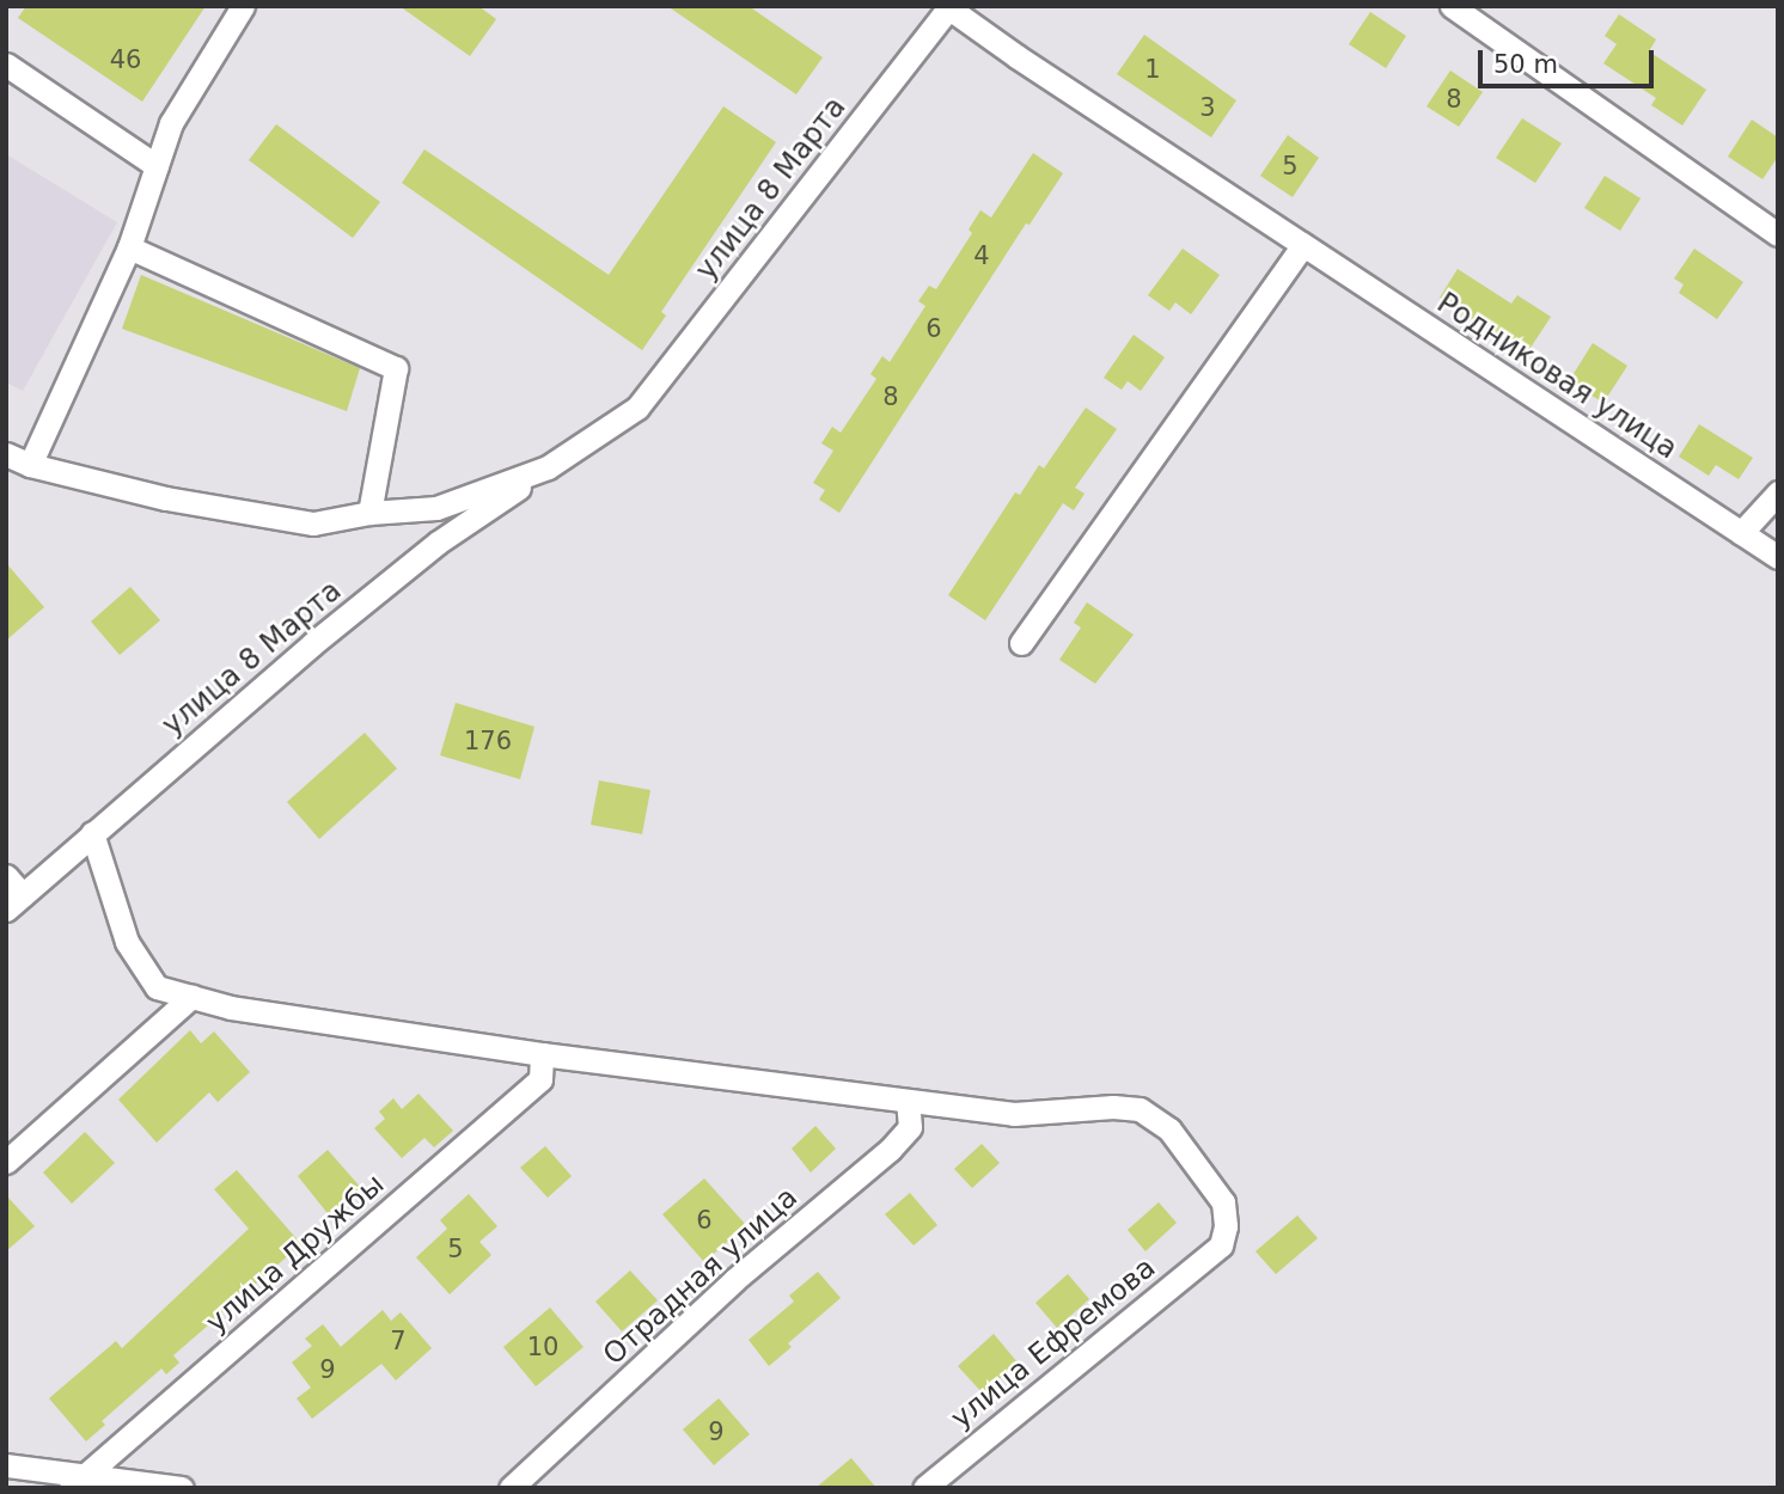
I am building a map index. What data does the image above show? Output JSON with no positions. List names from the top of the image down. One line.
{"streets":{"street":["улица 8 Марта","Родниковая улица","улица Дружбы","Отрадная улица","улица Ефремова"]},"crossings":[["улица 8 Марта","Родниковая улица"],["Отрадная улица","улица Ефремова"]],"house_numbers":["46","1","8","3","5","4","6","8","176","6","5","7","10","9","9"],"scale_bar":"50 m"}
